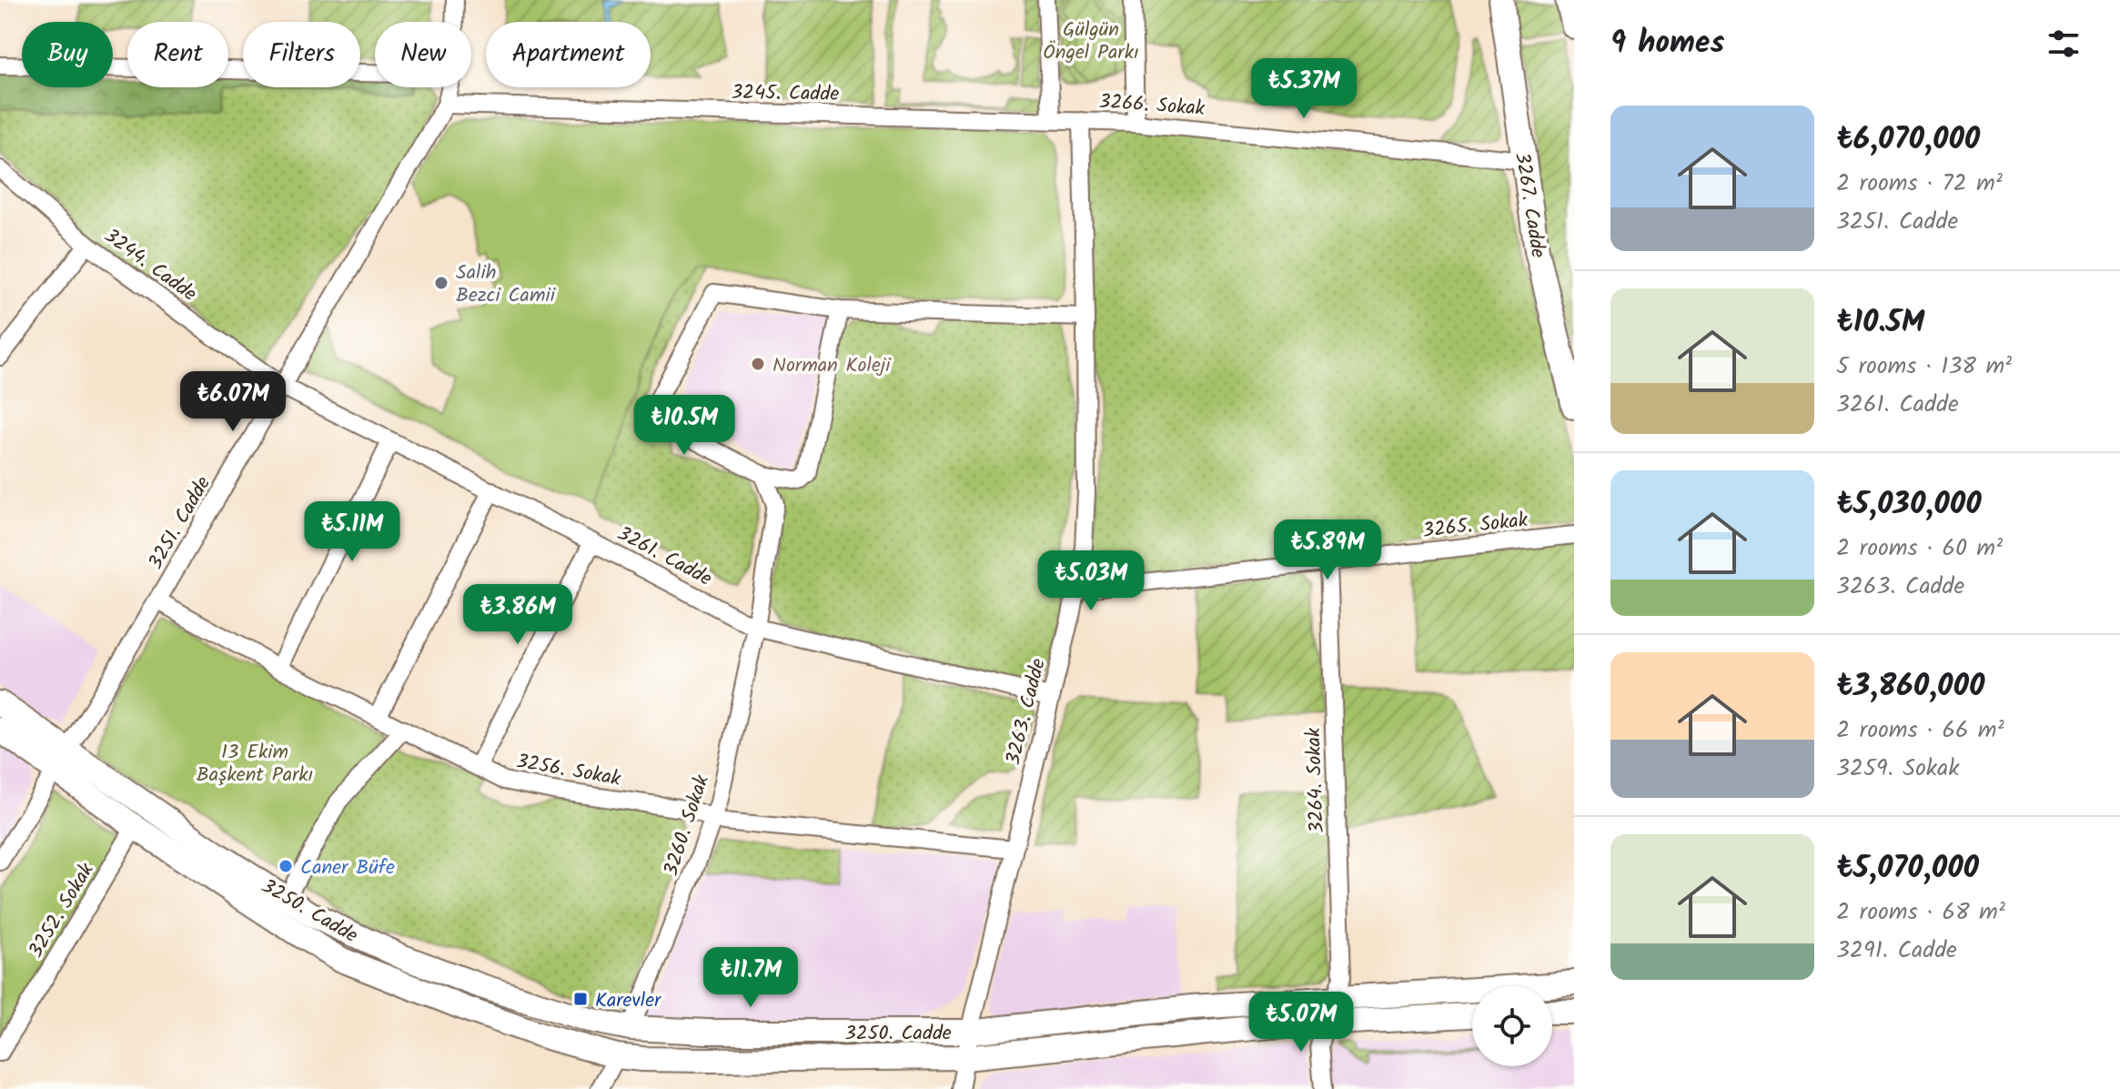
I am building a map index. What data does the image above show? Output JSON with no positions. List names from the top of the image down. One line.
{"streets":{"street":["3245. Cadde","3266. Sokak","3267. Cadde","3244. Cadde","3251. Cadde","3265. Sokak","3261. Cadde","3263. Cadde","3256. Sokak","3264. Sokak","3260. Sokak","3252. Sokak","3250. Cadde"]},"crossings":[["3245. Cadde","3266. Sokak"],["3245. Cadde","3251. Cadde"],["3245. Cadde","3263. Cadde"],["3266. Sokak","3267. Cadde"],["3266. Sokak","3263. Cadde"],["3244. Cadde","3251. Cadde"],["3244. Cadde","3261. Cadde"],["3251. Cadde","3261. Cadde"],["3251. Cadde","3256. Sokak"],["3251. Cadde","3250. Cadde"],["3265. Sokak","3263. Cadde"],["3265. Sokak","3264. Sokak"],["3261. Cadde","3263. Cadde"],["3261. Cadde","3260. Sokak"],["3263. Cadde","3256. Sokak"],["3263. Cadde","3250. Cadde"],["3256. Sokak","3260. Sokak"],["3264. Sokak","3250. Cadde"],["3260. Sokak","3250. Cadde"],["3252. Sokak","3250. Cadde"]],"parks":["Gülgün Öngel Parkı","13 Ekim Başkent Parkı"],"places":{"other":["Salih Bezci Camii","Norman Koleji","Caner Büfe"],"transit":["Karevler"]},"page":{"heading":"9 homes","chip":["Buy","Rent","Filters","New","Apartment"],"price":["₺5.37M","₺6.07M","₺10.5M","₺5.11M","₺5.89M","₺5.03M","₺3.86M","₺11.7M","₺5.07M"],"list":[{"name":"₺6,070,000","note":"2 rooms · 72 m² · 3251. Cadde"},{"name":"₺10.5M","note":"5 rooms · 138 m² · 3261. Cadde"},{"name":"₺5,030,000","note":"2 rooms · 60 m² · 3263. Cadde"},{"name":"₺3,860,000","note":"2 rooms · 66 m² · 3259. Sokak"},{"name":"₺5,070,000","note":"2 rooms · 68 m² · 3291. Cadde"}]}}
